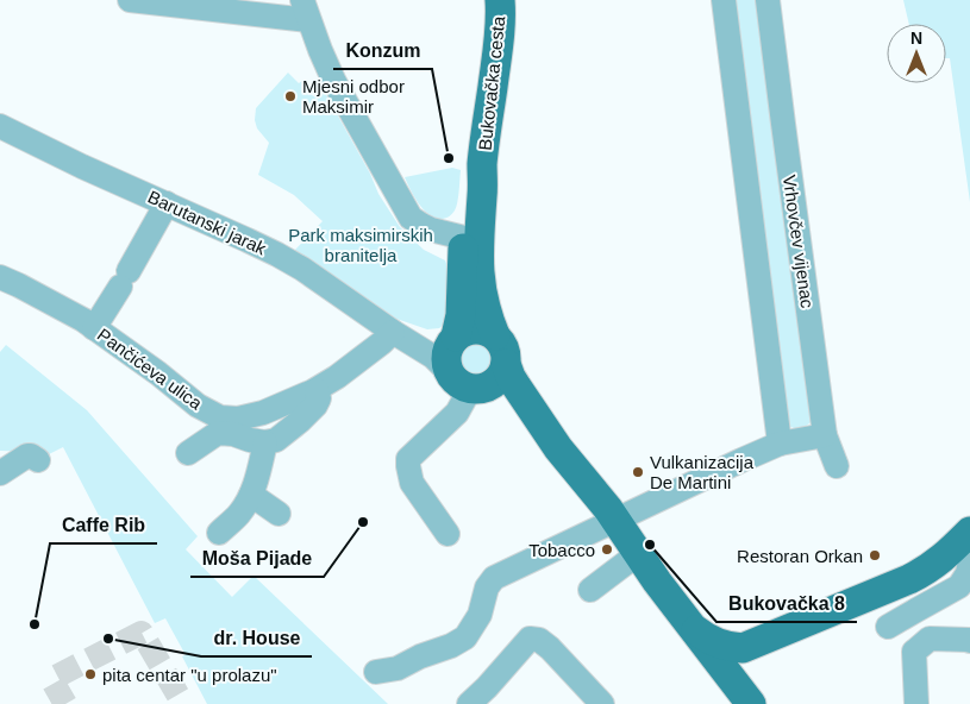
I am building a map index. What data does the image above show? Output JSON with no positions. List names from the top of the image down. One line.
{"streets":{"main road":["Bukovačka cesta"],"street":["Barutanski jarak","Vrhovčev vijenac","Pančićeva ulica"]},"crossings":[["Bukovačka cesta","Barutanski jarak"],["Barutanski jarak","Pančićeva ulica"]],"parks":["Park maksimirskih branitelja"],"places":["Mjesni odbor Maksimir","Konzum","Vulkanizacija De Martini","Moša Pijade","Bukovačka 8","Tobacco","Restoran Orkan","Caffe Rib","dr. House","pita centar \"u prolazu\""],"north":"top"}
